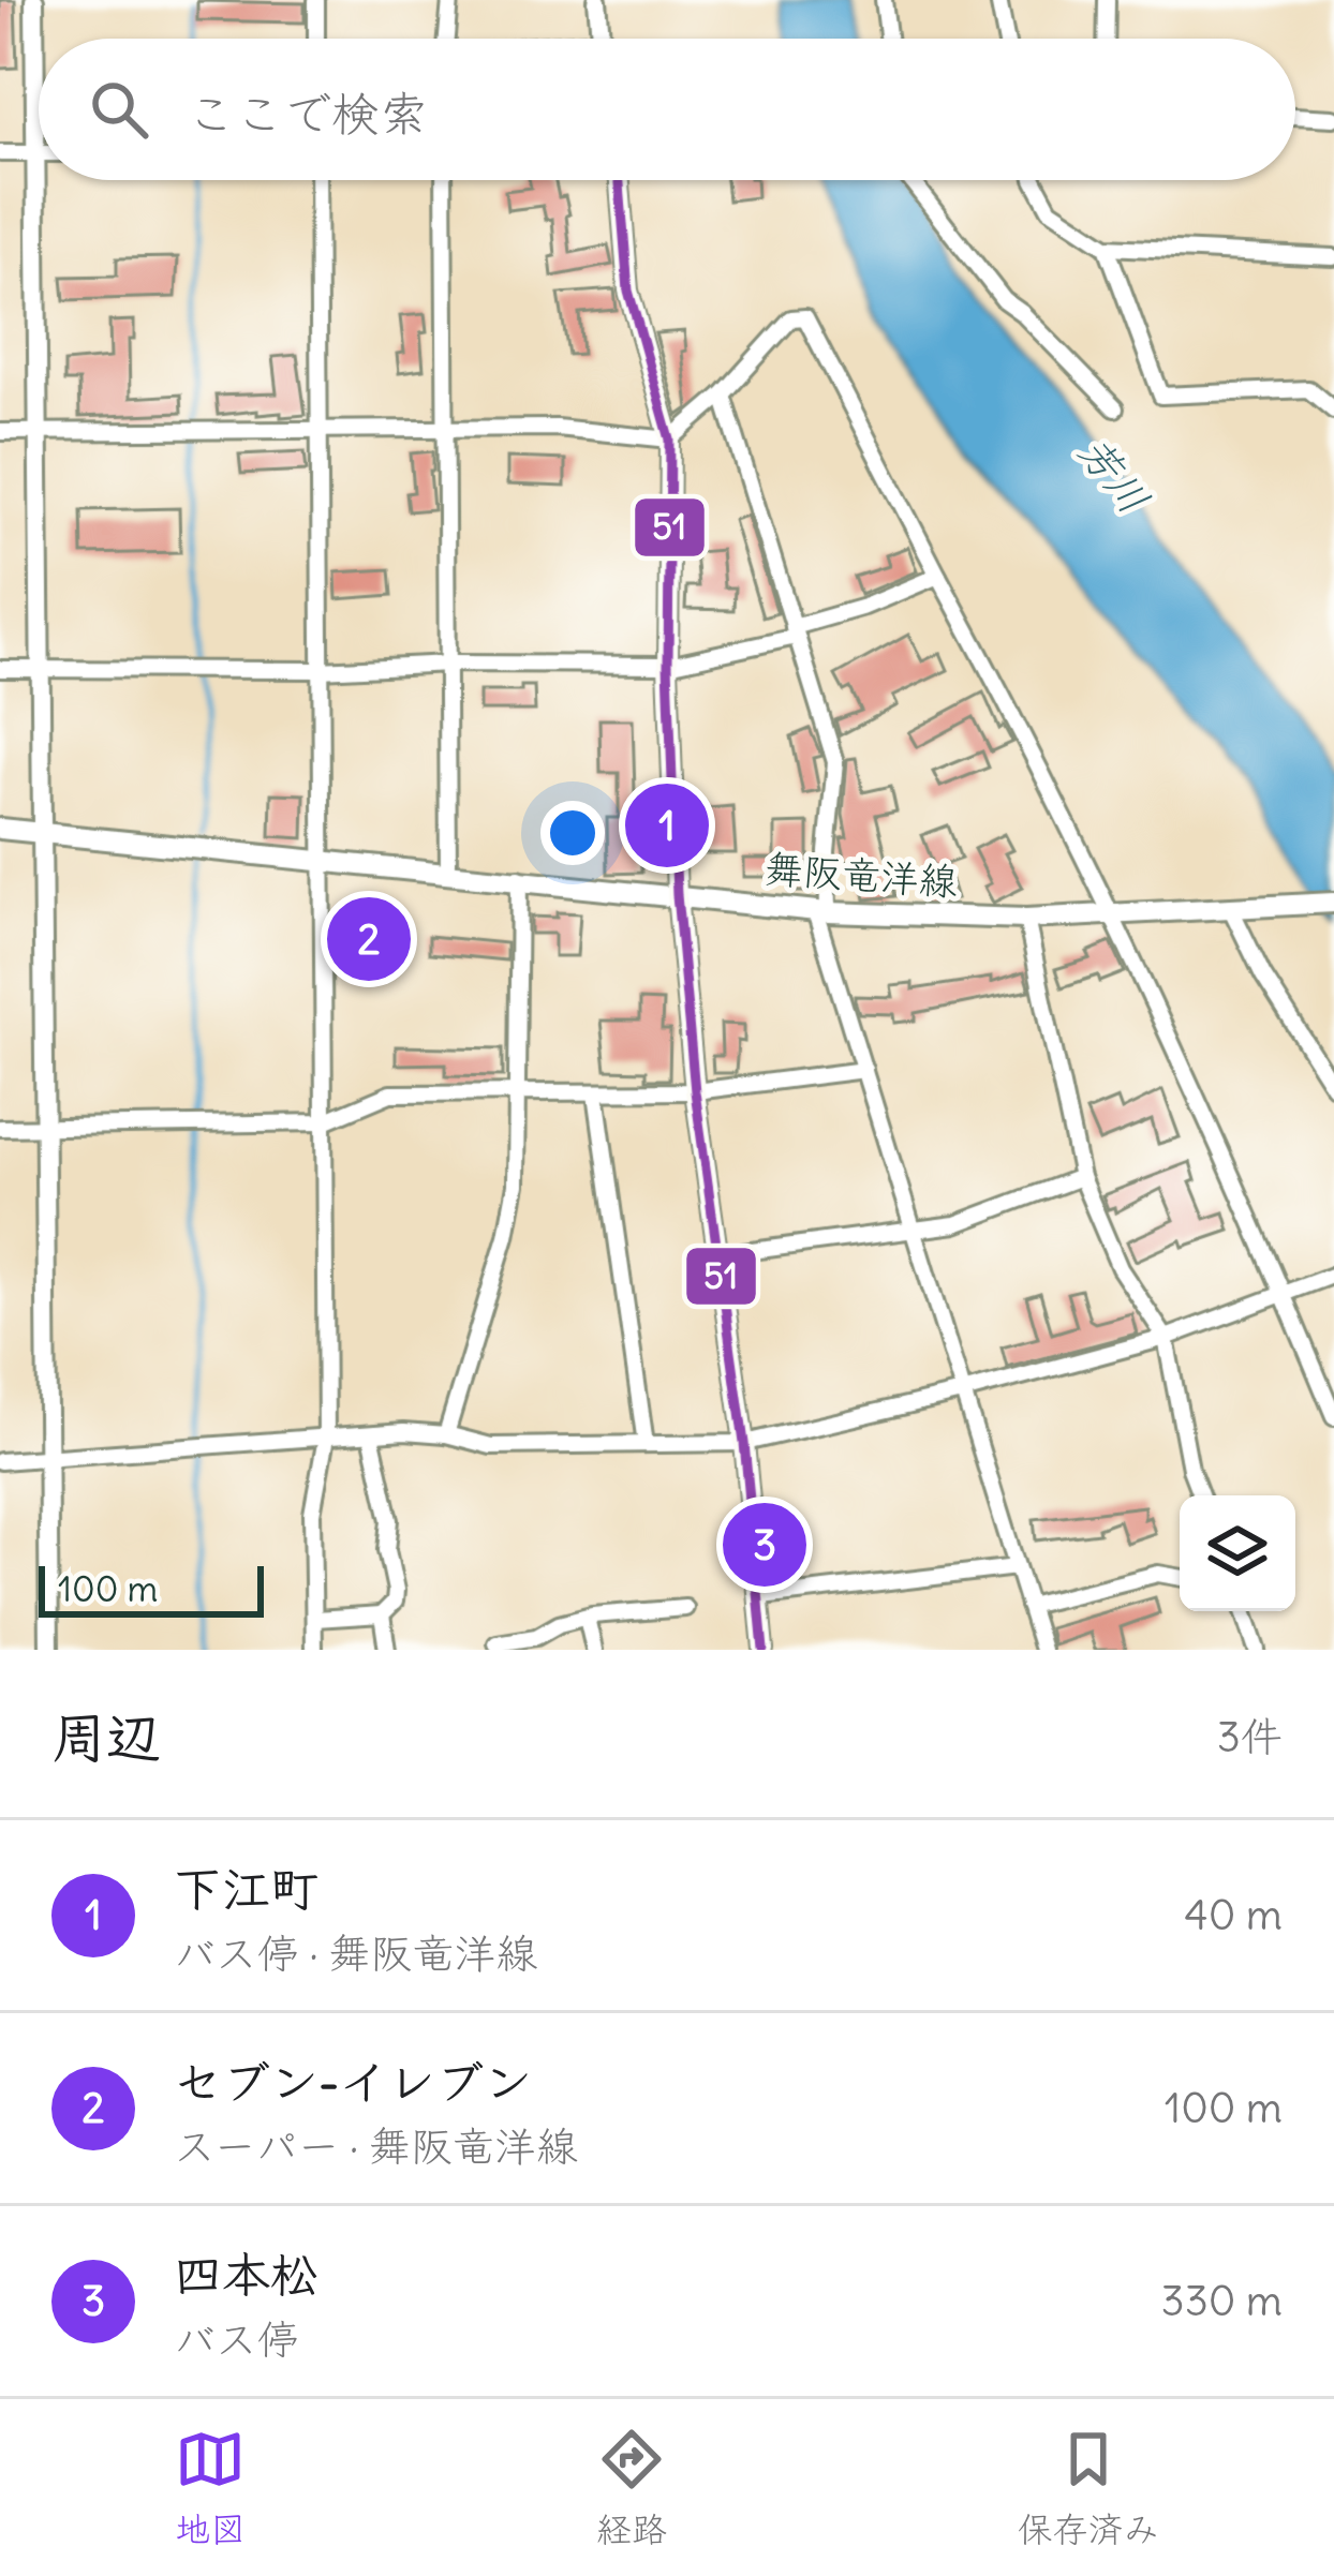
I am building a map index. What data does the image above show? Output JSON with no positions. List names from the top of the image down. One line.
{"streets":{"main road":["舞阪竜洋線"]},"water":["芳川"],"lines":["transit line 51"],"scale_bar":"100 m","page":{"search":"ここで検索","pins":["1","2","3"],"scale":"100 m","heading":["周辺","3件"],"list":[{"mark":"1","name":"下江町","note":"バス停 · 舞阪竜洋線","value":"40 m"},{"mark":"2","name":"セブン-イレブン","note":"スーパー · 舞阪竜洋線","value":"100 m"},{"mark":"3","name":"四本松","note":"バス停","value":"330 m"}],"nav":["地図","経路","保存済み"]}}
